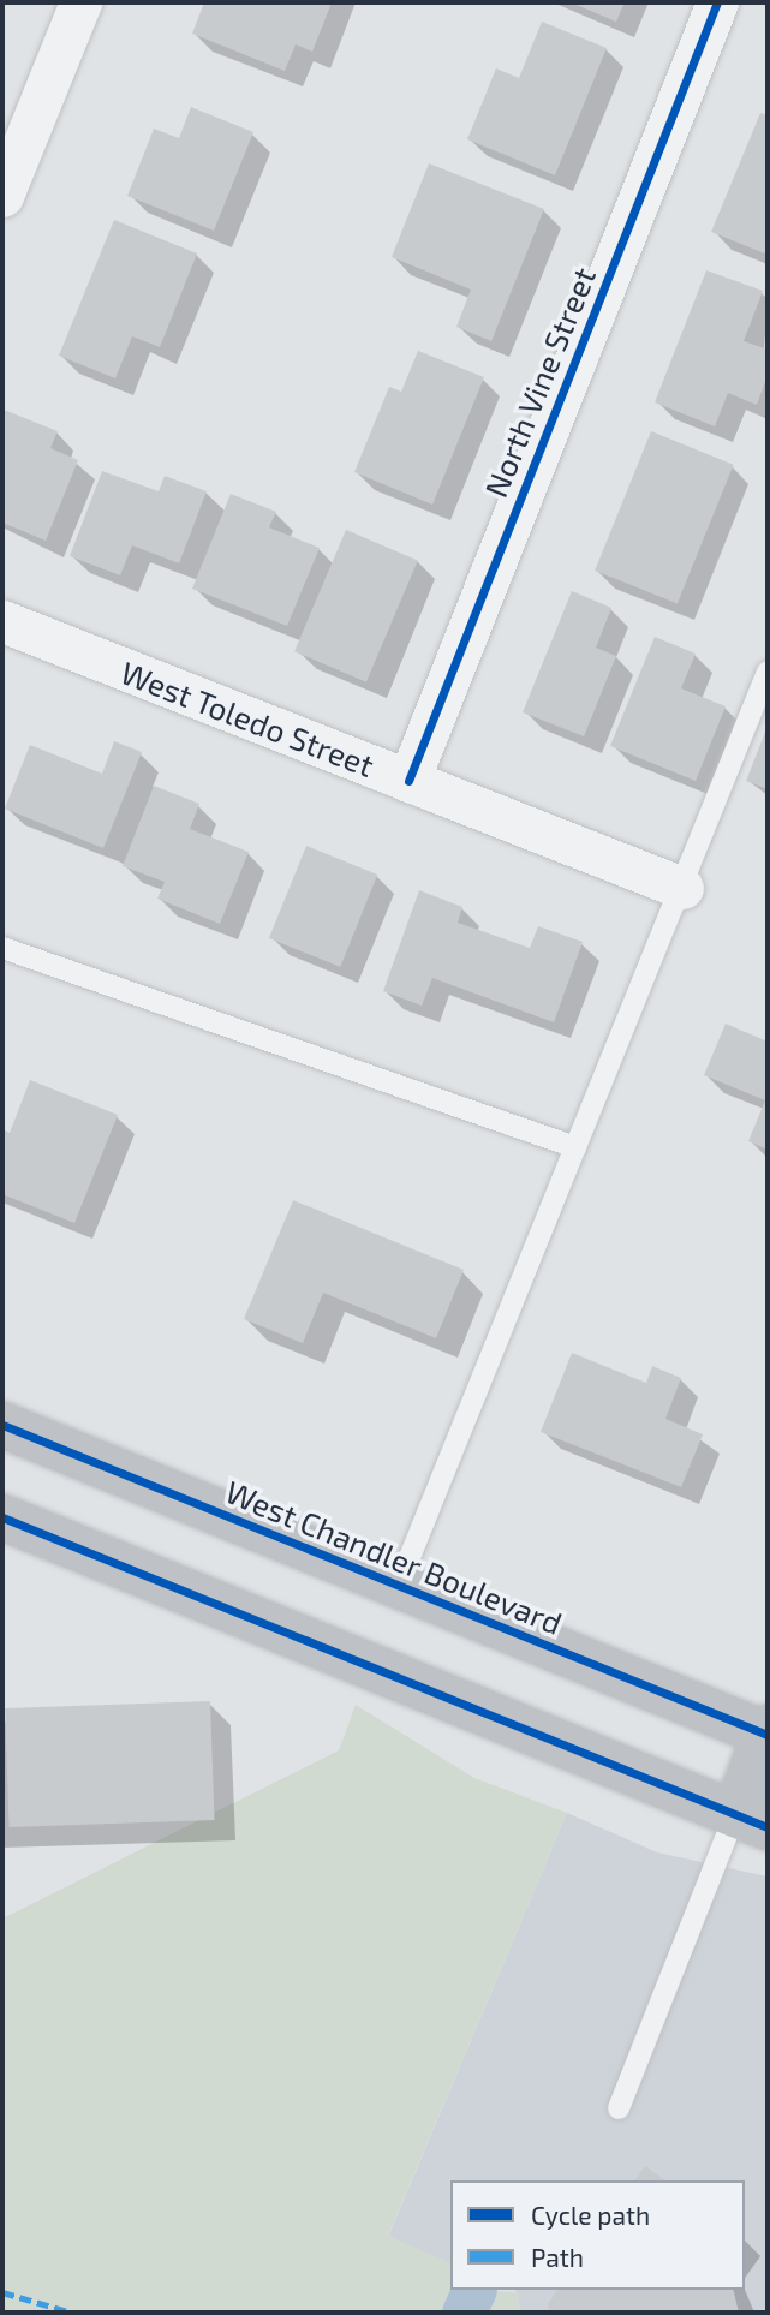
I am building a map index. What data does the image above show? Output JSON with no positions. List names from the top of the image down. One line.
{"streets":{"main road":["West Chandler Boulevard"],"street":["North Vine Street","West Toledo Street"]},"crossings":[["North Vine Street","West Toledo Street"]],"legend":["Cycle path","Path"]}
